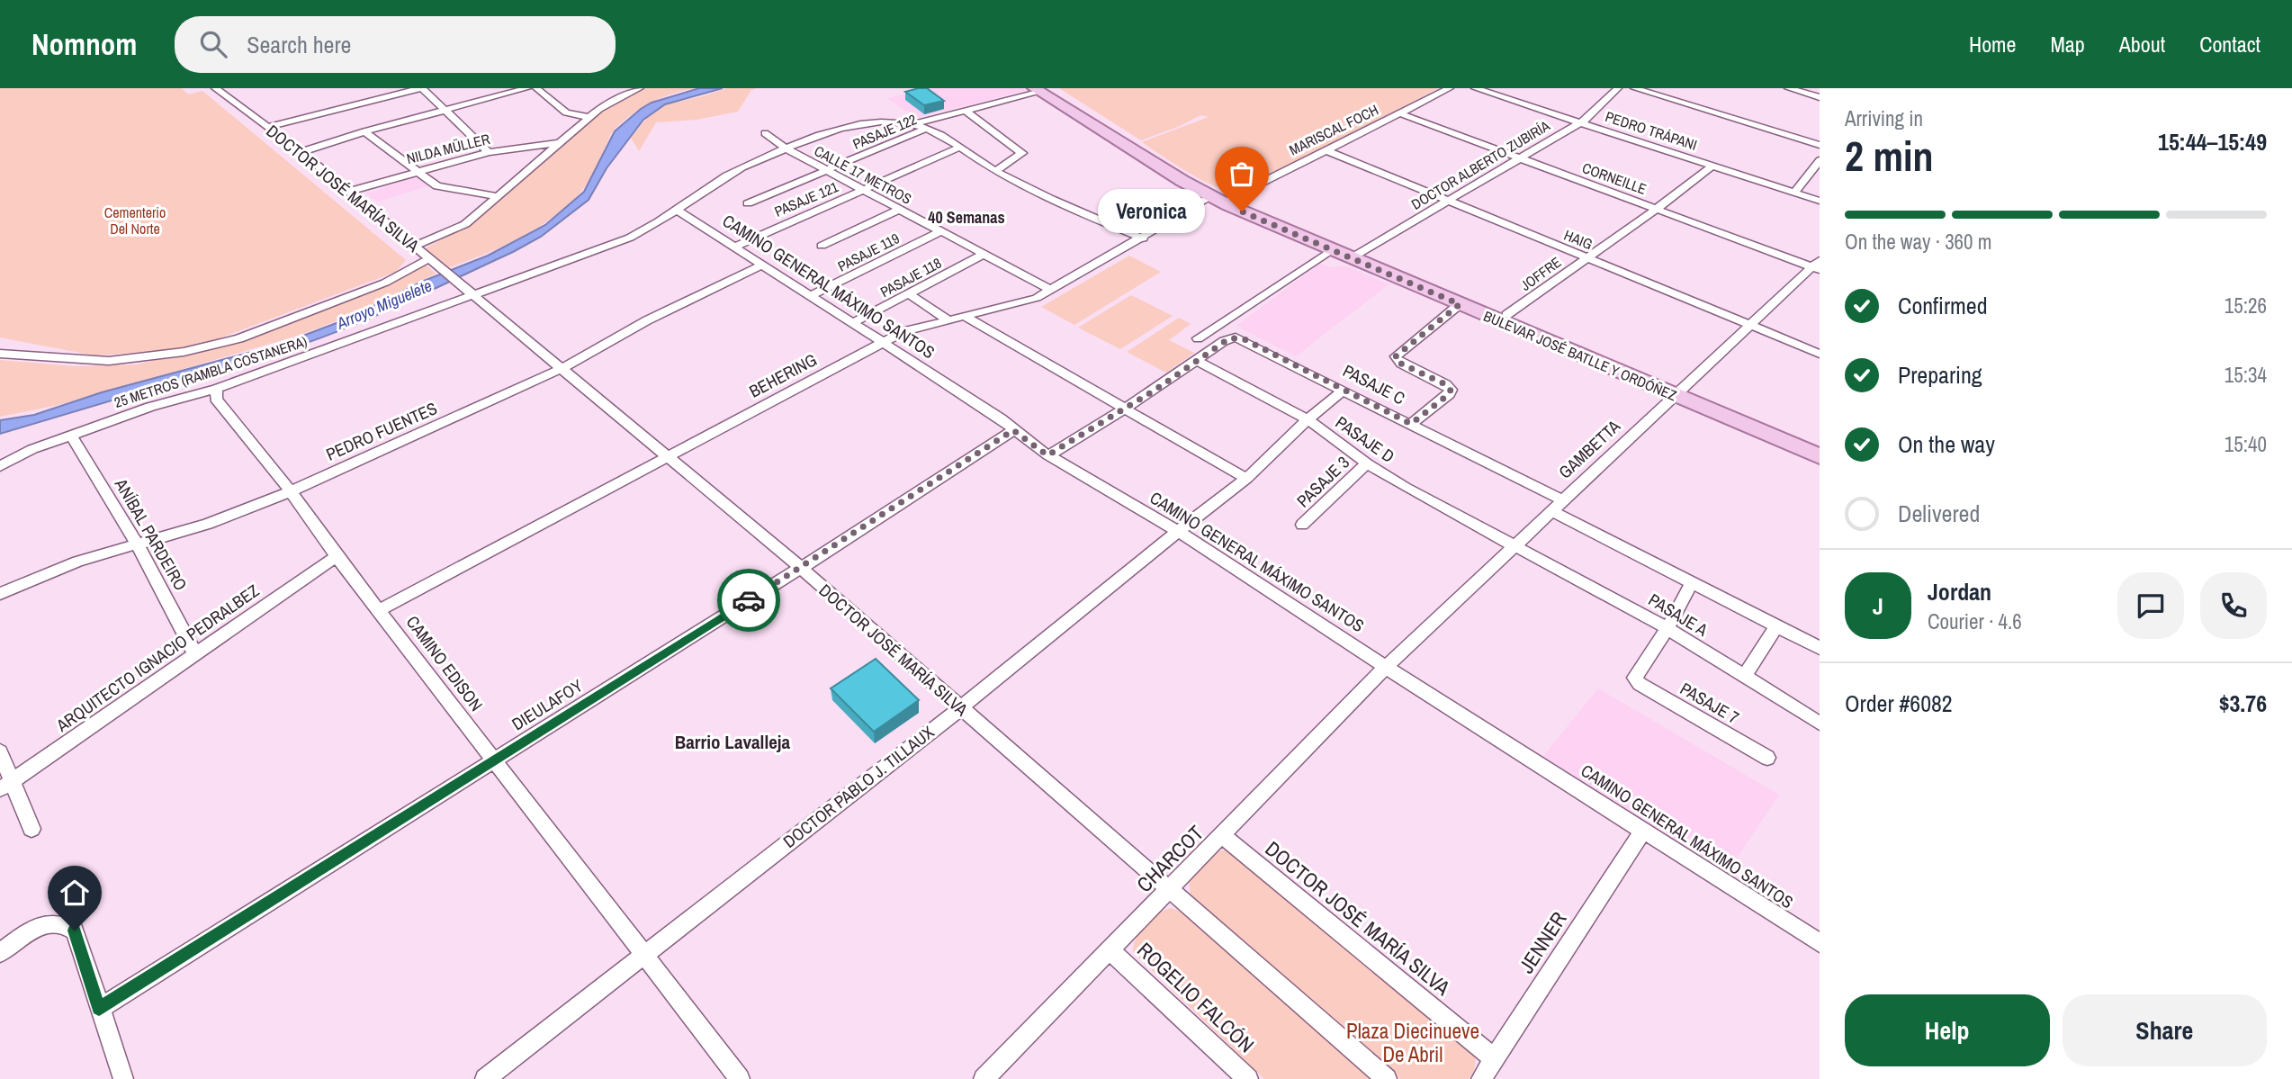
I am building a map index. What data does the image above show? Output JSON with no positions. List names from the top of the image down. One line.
{"streets":{"main road":["BULEVAR JOSÉ BATLLE Y ORDÓÑEZ"],"street":["MARISCAL FOCH","PEDRO TRÁPANI","PASAJE 122","NILDA MÜLLER","DOCTOR ALBERTO ZUBIRÍA","CALLE 17 METROS","CORNEILLE","DOCTOR JOSÉ MARÍA SILVA","PASAJE 121","HAIG","PASAJE 119","JOFFRE","PASAJE 118","CAMINO GENERAL MÁXIMO SANTOS","25 METROS (RAMBLA COSTANERA)","BEHERING","PASAJE C","PEDRO FUENTES","PASAJE D","GAMBETTA","PASAJE 3","ANÍBAL PARDEIRO","PASAJE A","ARQUITECTO IGNACIO PEDRALBEZ","CAMINO EDISON","PASAJE 7","DIEULAFOY","DOCTOR PABLO J. TILLAUX","CHARCOT","JENNER","ROGELIO FALCÓN"]},"crossings":[["MARISCAL FOCH","CORNEILLE"],["MARISCAL FOCH","HAIG"],["MARISCAL FOCH","BULEVAR JOSÉ BATLLE Y ORDÓÑEZ"],["PEDRO TRÁPANI","DOCTOR ALBERTO ZUBIRÍA"],["PEDRO TRÁPANI","JOFFRE"],["PASAJE 122","CALLE 17 METROS"],["NILDA MÜLLER","DOCTOR JOSÉ MARÍA SILVA"],["DOCTOR ALBERTO ZUBIRÍA","CORNEILLE"],["DOCTOR ALBERTO ZUBIRÍA","HAIG"],["DOCTOR ALBERTO ZUBIRÍA","BULEVAR JOSÉ BATLLE Y ORDÓÑEZ"],["CALLE 17 METROS","PASAJE 121"],["CALLE 17 METROS","PASAJE 119"],["CALLE 17 METROS","PASAJE 118"],["CALLE 17 METROS","25 METROS (RAMBLA COSTANERA)"],["CALLE 17 METROS","BEHERING"],["CORNEILLE","JOFFRE"],["CORNEILLE","GAMBETTA"],["DOCTOR JOSÉ MARÍA SILVA","25 METROS (RAMBLA COSTANERA)"],["DOCTOR JOSÉ MARÍA SILVA","BEHERING"],["DOCTOR JOSÉ MARÍA SILVA","PEDRO FUENTES"],["DOCTOR JOSÉ MARÍA SILVA","DIEULAFOY"],["DOCTOR JOSÉ MARÍA SILVA","DOCTOR PABLO J. TILLAUX"],["DOCTOR JOSÉ MARÍA SILVA","CHARCOT"],["DOCTOR JOSÉ MARÍA SILVA","JENNER"],["PASAJE 121","CAMINO GENERAL MÁXIMO SANTOS"],["HAIG","JOFFRE"],["HAIG","GAMBETTA"],["PASAJE 119","CAMINO GENERAL MÁXIMO SANTOS"],["JOFFRE","BULEVAR JOSÉ BATLLE Y ORDÓÑEZ"],["PASAJE 118","CAMINO GENERAL MÁXIMO SANTOS"],["CAMINO GENERAL MÁXIMO SANTOS","25 METROS (RAMBLA COSTANERA)"],["CAMINO GENERAL MÁXIMO SANTOS","BEHERING"],["CAMINO GENERAL MÁXIMO SANTOS","PEDRO FUENTES"],["CAMINO GENERAL MÁXIMO SANTOS","GAMBETTA"],["CAMINO GENERAL MÁXIMO SANTOS","DIEULAFOY"],["CAMINO GENERAL MÁXIMO SANTOS","DOCTOR PABLO J. TILLAUX"],["CAMINO GENERAL MÁXIMO SANTOS","CHARCOT"],["CAMINO GENERAL MÁXIMO SANTOS","JENNER"],["BULEVAR JOSÉ BATLLE Y ORDÓÑEZ","BEHERING"],["BULEVAR JOSÉ BATLLE Y ORDÓÑEZ","GAMBETTA"],["25 METROS (RAMBLA COSTANERA)","ANÍBAL PARDEIRO"],["25 METROS (RAMBLA COSTANERA)","CAMINO EDISON"],["BEHERING","CAMINO EDISON"],["PASAJE C","PASAJE D"],["PASAJE C","GAMBETTA"],["PASAJE C","DOCTOR PABLO J. TILLAUX"],["PEDRO FUENTES","ANÍBAL PARDEIRO"],["PEDRO FUENTES","CAMINO EDISON"],["PASAJE D","GAMBETTA"],["PASAJE D","PASAJE 3"],["PASAJE D","PASAJE A"],["PASAJE D","DOCTOR PABLO J. TILLAUX"],["GAMBETTA","PASAJE A"],["GAMBETTA","CHARCOT"],["ANÍBAL PARDEIRO","ARQUITECTO IGNACIO PEDRALBEZ"],["PASAJE A","PASAJE 7"],["ARQUITECTO IGNACIO PEDRALBEZ","CAMINO EDISON"],["CAMINO EDISON","DIEULAFOY"],["CAMINO EDISON","DOCTOR PABLO J. TILLAUX"],["CHARCOT","ROGELIO FALCÓN"]],"districts":["40 Semanas","Barrio Lavalleja"],"water":["Arroyo Miguelete"],"parks":["Cementerio Del Norte","Plaza Diecinueve De Abril"],"places":["Veronica"],"page":{"header":"Nomnom","search":"Search here","nav":["Home","Map","About","Contact"],"heading":["2 min","Arriving in","15:44–15:49"],"panel":["Jordan","Courier · 4.6","Order #6082","$3.76"],"bubble":"Veronica","bar":"On the way · 360 m","list":[["Confirmed","15:26"],["Preparing","15:34"],["On the way","15:40"],"Delivered"],"round":"J","buttons":["Help","Share"]}}
